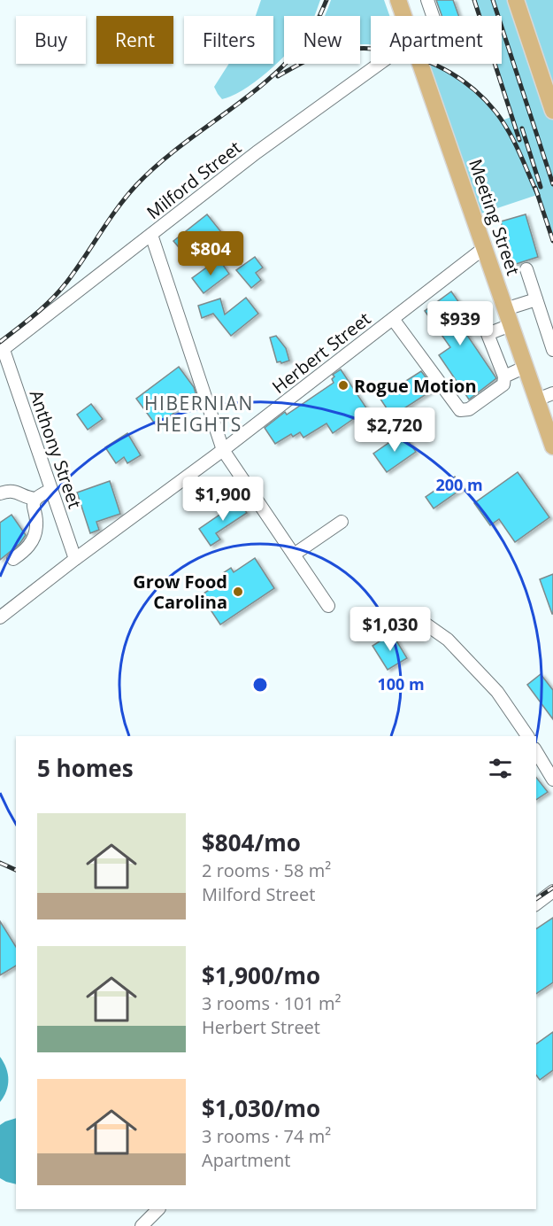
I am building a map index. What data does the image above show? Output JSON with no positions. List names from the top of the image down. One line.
{"streets":{"main road":["Meeting Street"],"street":["Milford Street","Herbert Street","Anthony Street"]},"crossings":[["Milford Street","Anthony Street"],["Meeting Street","Herbert Street"],["Herbert Street","Anthony Street"]],"districts":["HIBERNIAN HEIGHTS"],"places":["Rogue Motion","Grow Food Carolina"],"page":{"chip":["Buy","Rent","Filters","New","Apartment"],"price":["$804","$939","$2,720","$1,900","$1,030"],"heading":"5 homes","list":[{"name":"$804/mo","note":"2 rooms · 58 m² · Milford Street"},{"name":"$1,900/mo","note":"3 rooms · 101 m² · Herbert Street"},{"name":"$1,030/mo","note":"3 rooms · 74 m² · Apartment"}]},"rings":["200 m","100 m"]}
